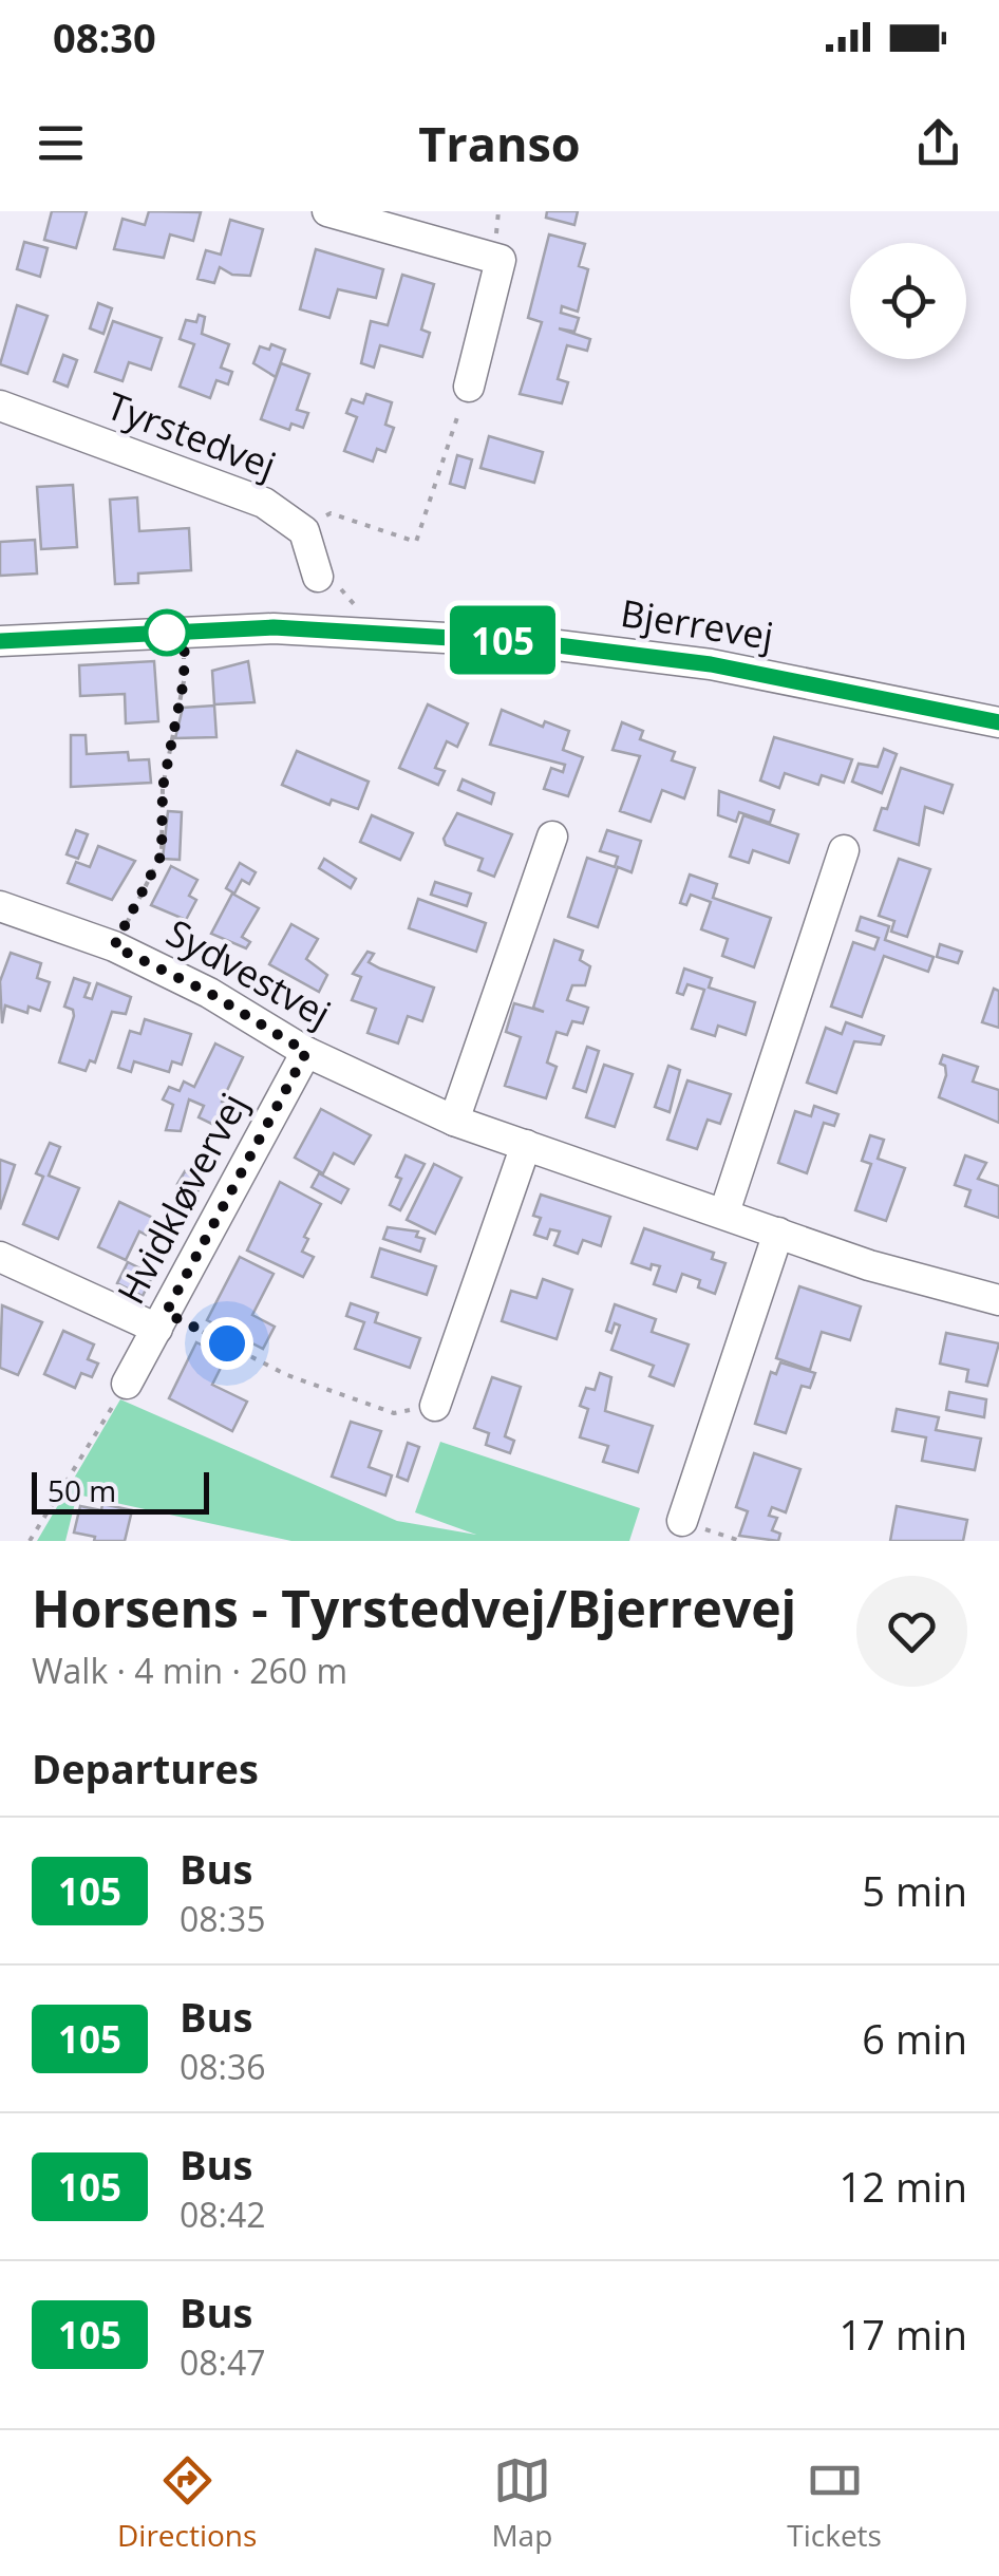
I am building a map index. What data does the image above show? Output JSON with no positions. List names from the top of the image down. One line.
{"streets":{"street":["Tyrstedvej","Bjerrevej","Sydvestvej","Hvidkløvervej"]},"crossings":[["Sydvestvej","Hvidkløvervej"]],"lines":["bus line 105"],"scale_bar":"50 m","page":{"status":"08:30","header":"Transo","on_map":"105","scale":"50 m","heading":[["Horsens - Tyrstedvej/Bjerrevej","Walk · 4 min · 260 m"],"Departures"],"list":[{"mark":"105","name":"Bus","note":"08:35","value":"5 min"},{"mark":"105","name":"Bus","note":"08:36","value":"6 min"},{"mark":"105","name":"Bus","note":"08:42","value":"12 min"},{"mark":"105","name":"Bus","note":"08:47","value":"17 min"}],"tabs":["Directions","Map","Tickets"]}}
